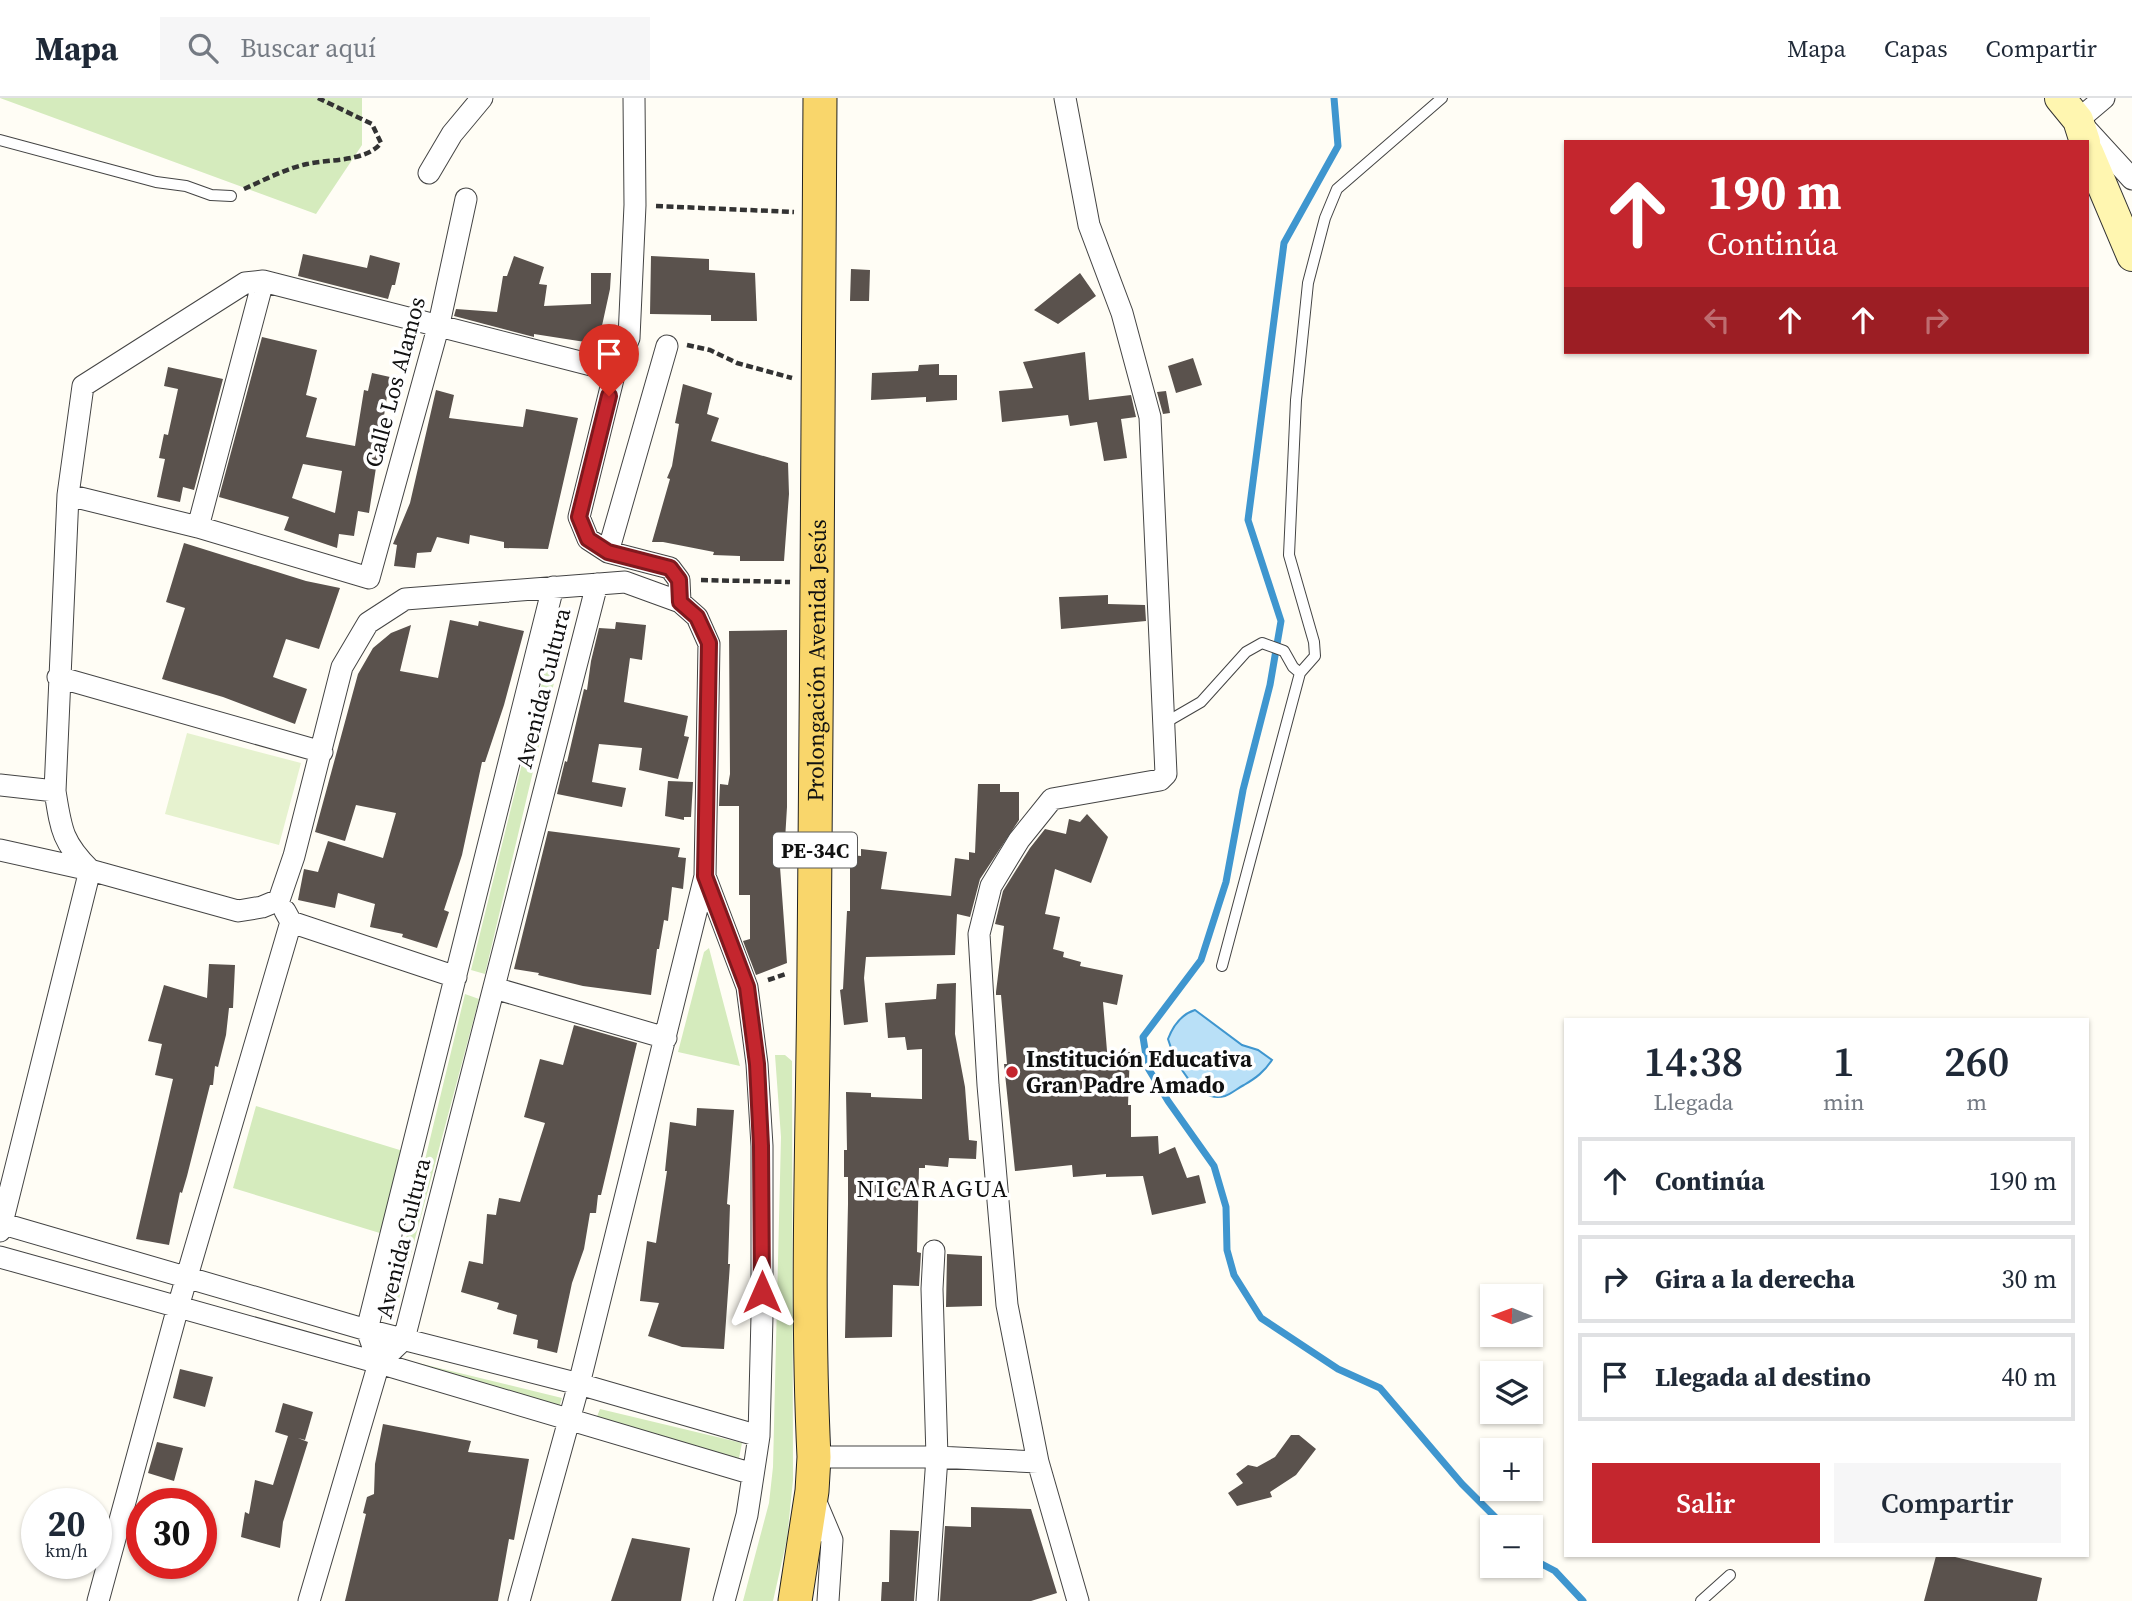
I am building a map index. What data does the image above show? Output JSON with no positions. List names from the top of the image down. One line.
{"streets":{"main road":["Prolongación Avenida Jesús","PE-34C"],"street":["Calle Los Alamos","Avenida Cultura"]},"districts":["NICARAGUA"],"places":["Institución Educativa Gran Padre Amado"],"north":"left","page":{"header":"Mapa","search":"Buscar aquí","nav":["Mapa","Capas","Compartir"],"turn":["190 m","Continúa"],"eta":["14:38","Llegada","1","min","260","m"],"list":[{"name":"Continúa","value":"190 m"},{"name":"Gira a la derecha","value":"30 m"},{"name":"Llegada al destino","value":"40 m"}],"map_buttons":["+","−"],"buttons":["Salir","Compartir"],"speed":"20 km/h","limit":"30"}}
